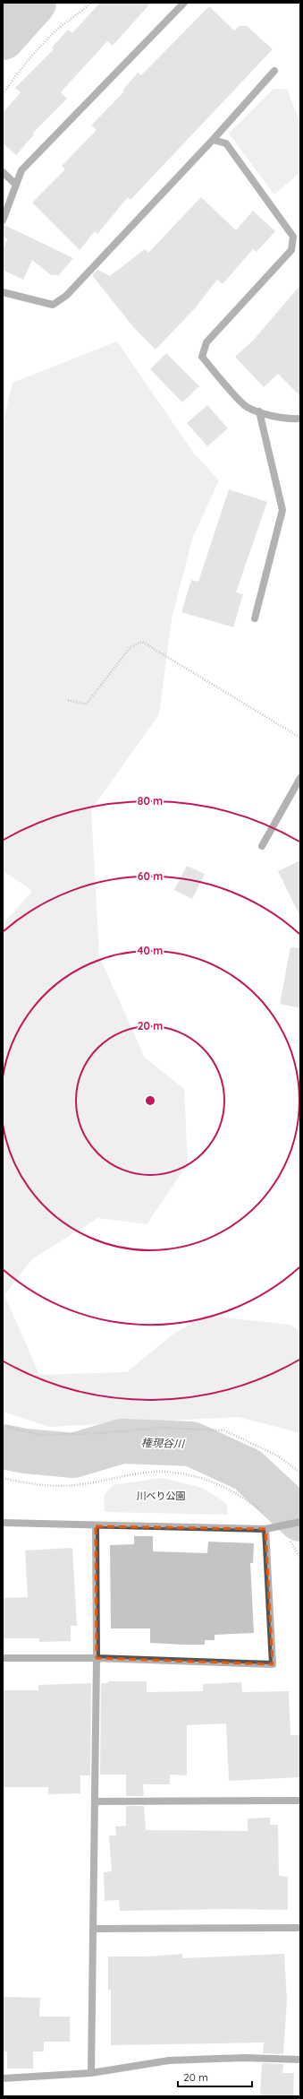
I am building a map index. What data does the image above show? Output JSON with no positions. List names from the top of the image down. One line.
{"water":["権現谷川"],"parks":["川べり公園"],"scale_bar":"20 m","rings":["80 m","60 m","40 m","20 m"]}
